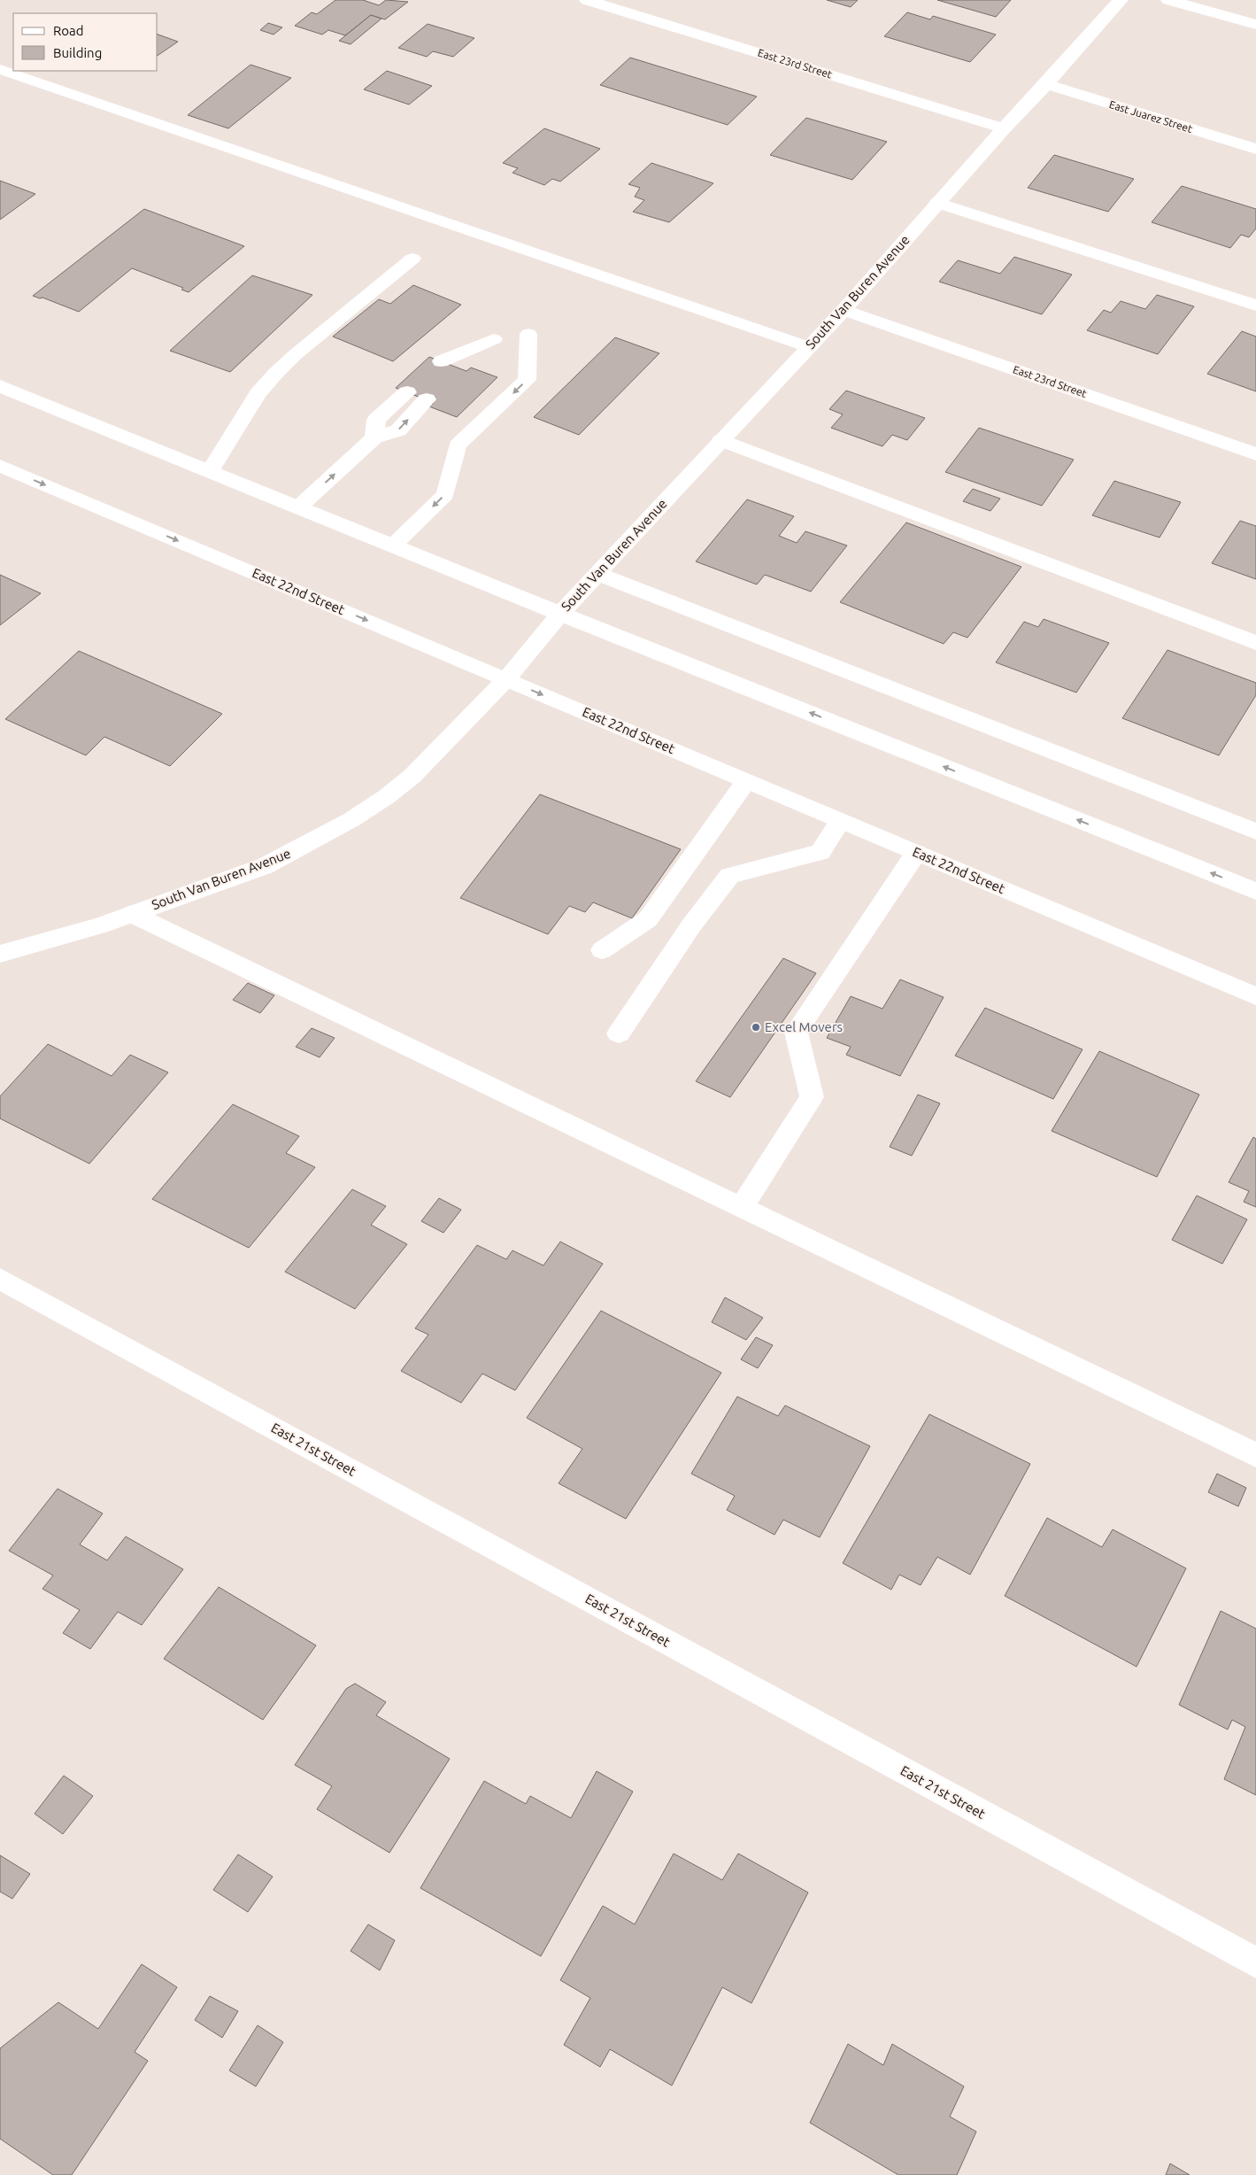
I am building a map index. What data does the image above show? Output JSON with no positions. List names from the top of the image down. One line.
{"streets":{"street":["East 23rd Street","East Juarez Street","South Van Buren Avenue","East 22nd Street","East 21st Street"]},"crossings":[["East 23rd Street","South Van Buren Avenue"],["East Juarez Street","South Van Buren Avenue"],["South Van Buren Avenue","East 22nd Street"]],"places":["Excel Movers"],"legend":["Road","Building"]}
